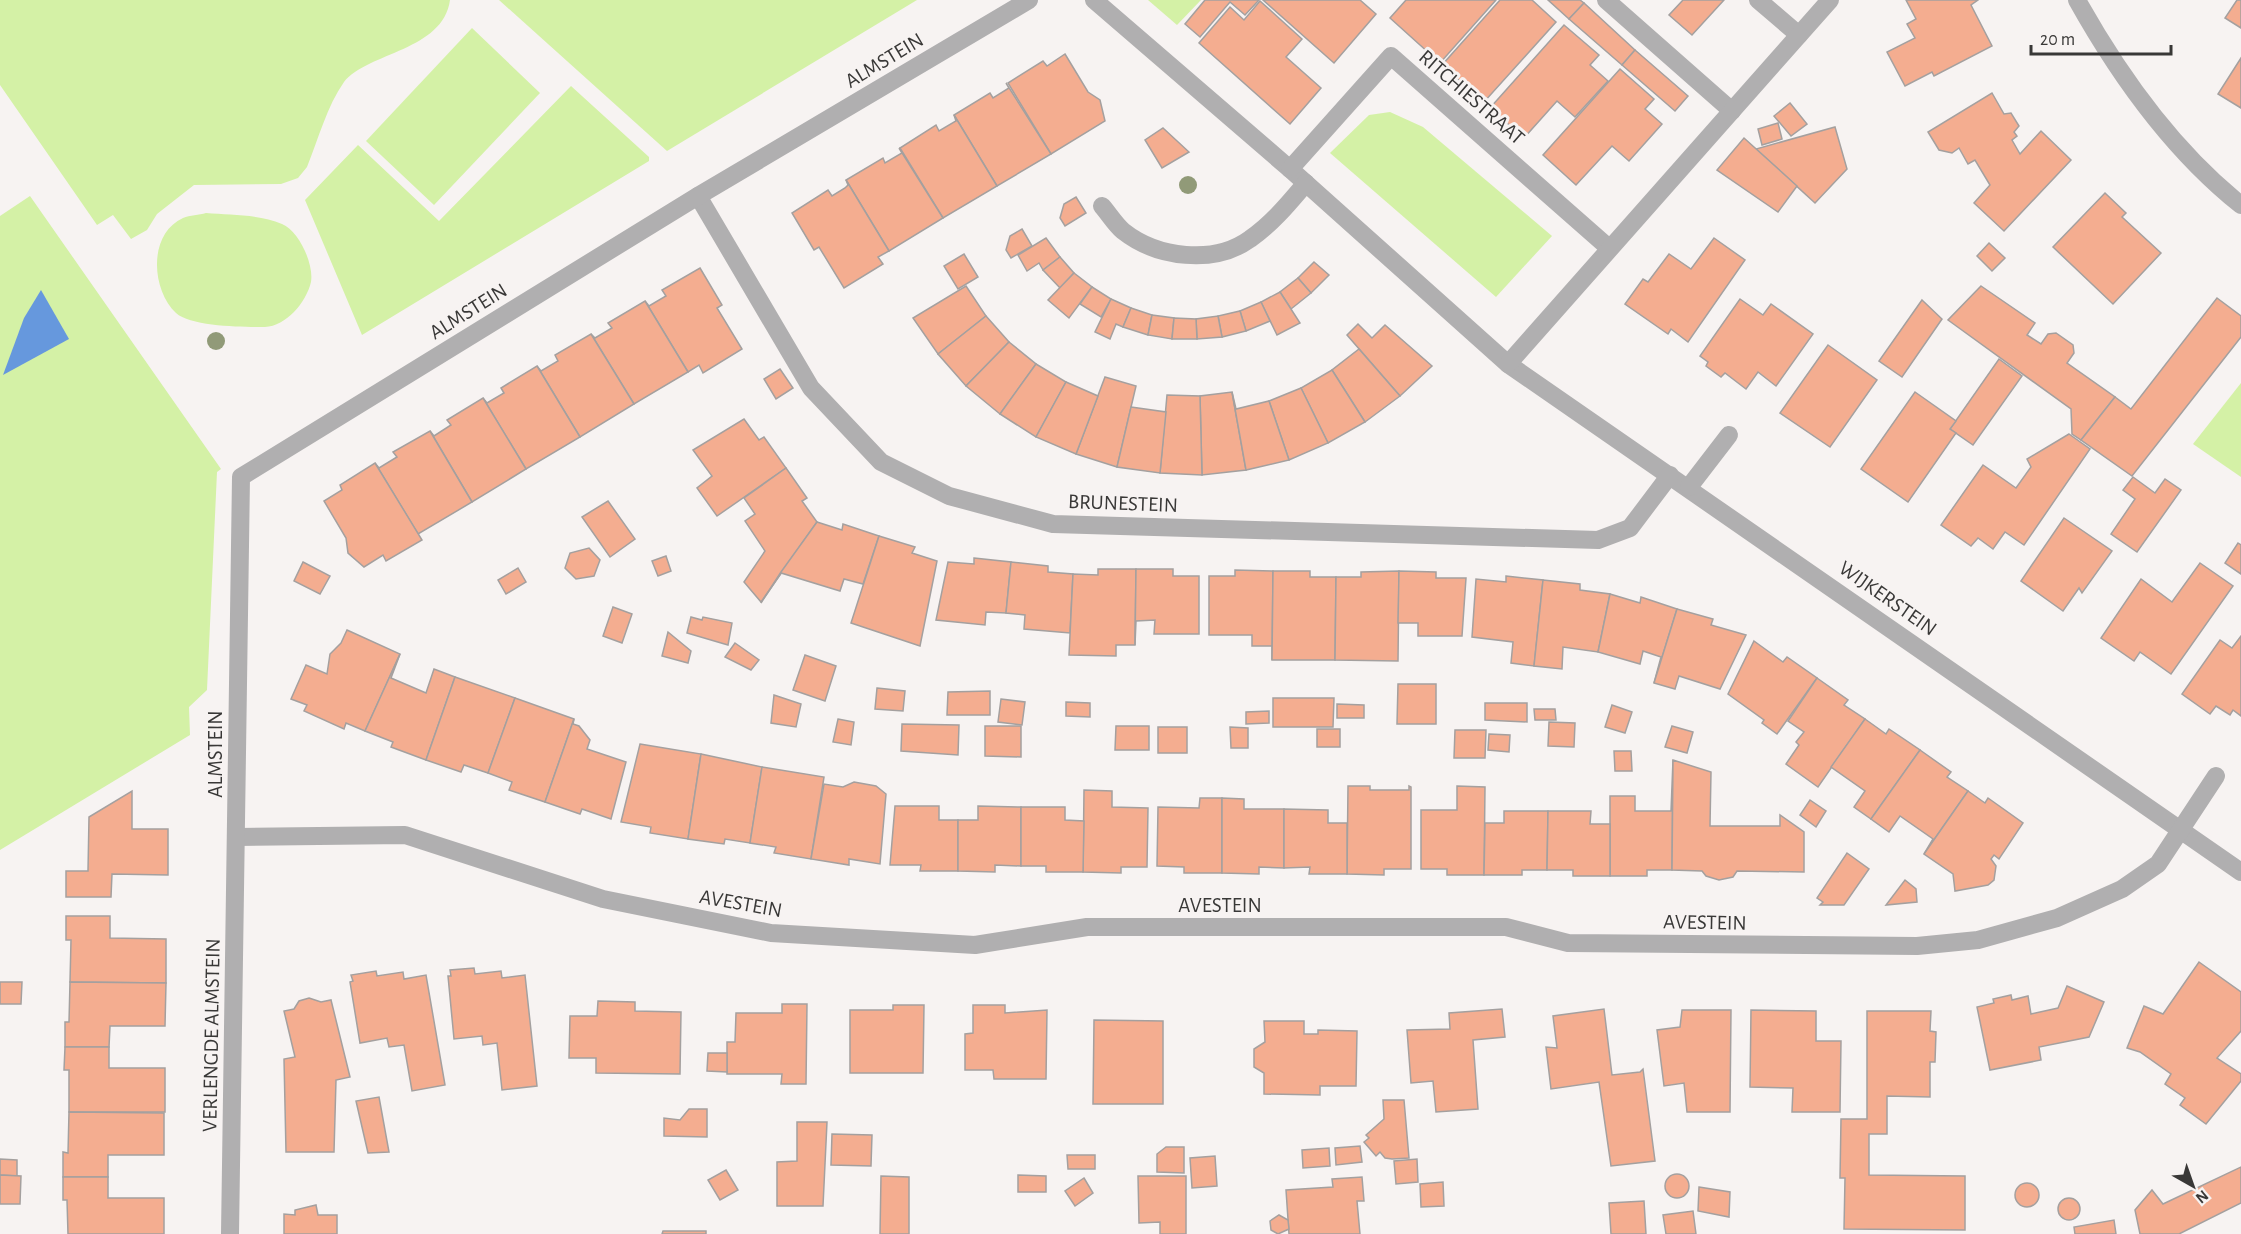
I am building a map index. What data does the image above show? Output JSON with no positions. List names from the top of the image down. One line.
{"streets":{"street":["ALMSTEIN","RITCHIESTRAAT","BRUNESTEIN","WIJKERSTEIN","AVESTEIN","VERLENGDE ALMSTEIN"]},"crossings":[["ALMSTEIN","BRUNESTEIN"],["ALMSTEIN","AVESTEIN"],["ALMSTEIN","VERLENGDE ALMSTEIN"],["BRUNESTEIN","WIJKERSTEIN"],["WIJKERSTEIN","AVESTEIN"],["AVESTEIN","VERLENGDE ALMSTEIN"]],"scale_bar":"20 m","north":"bottom right"}
